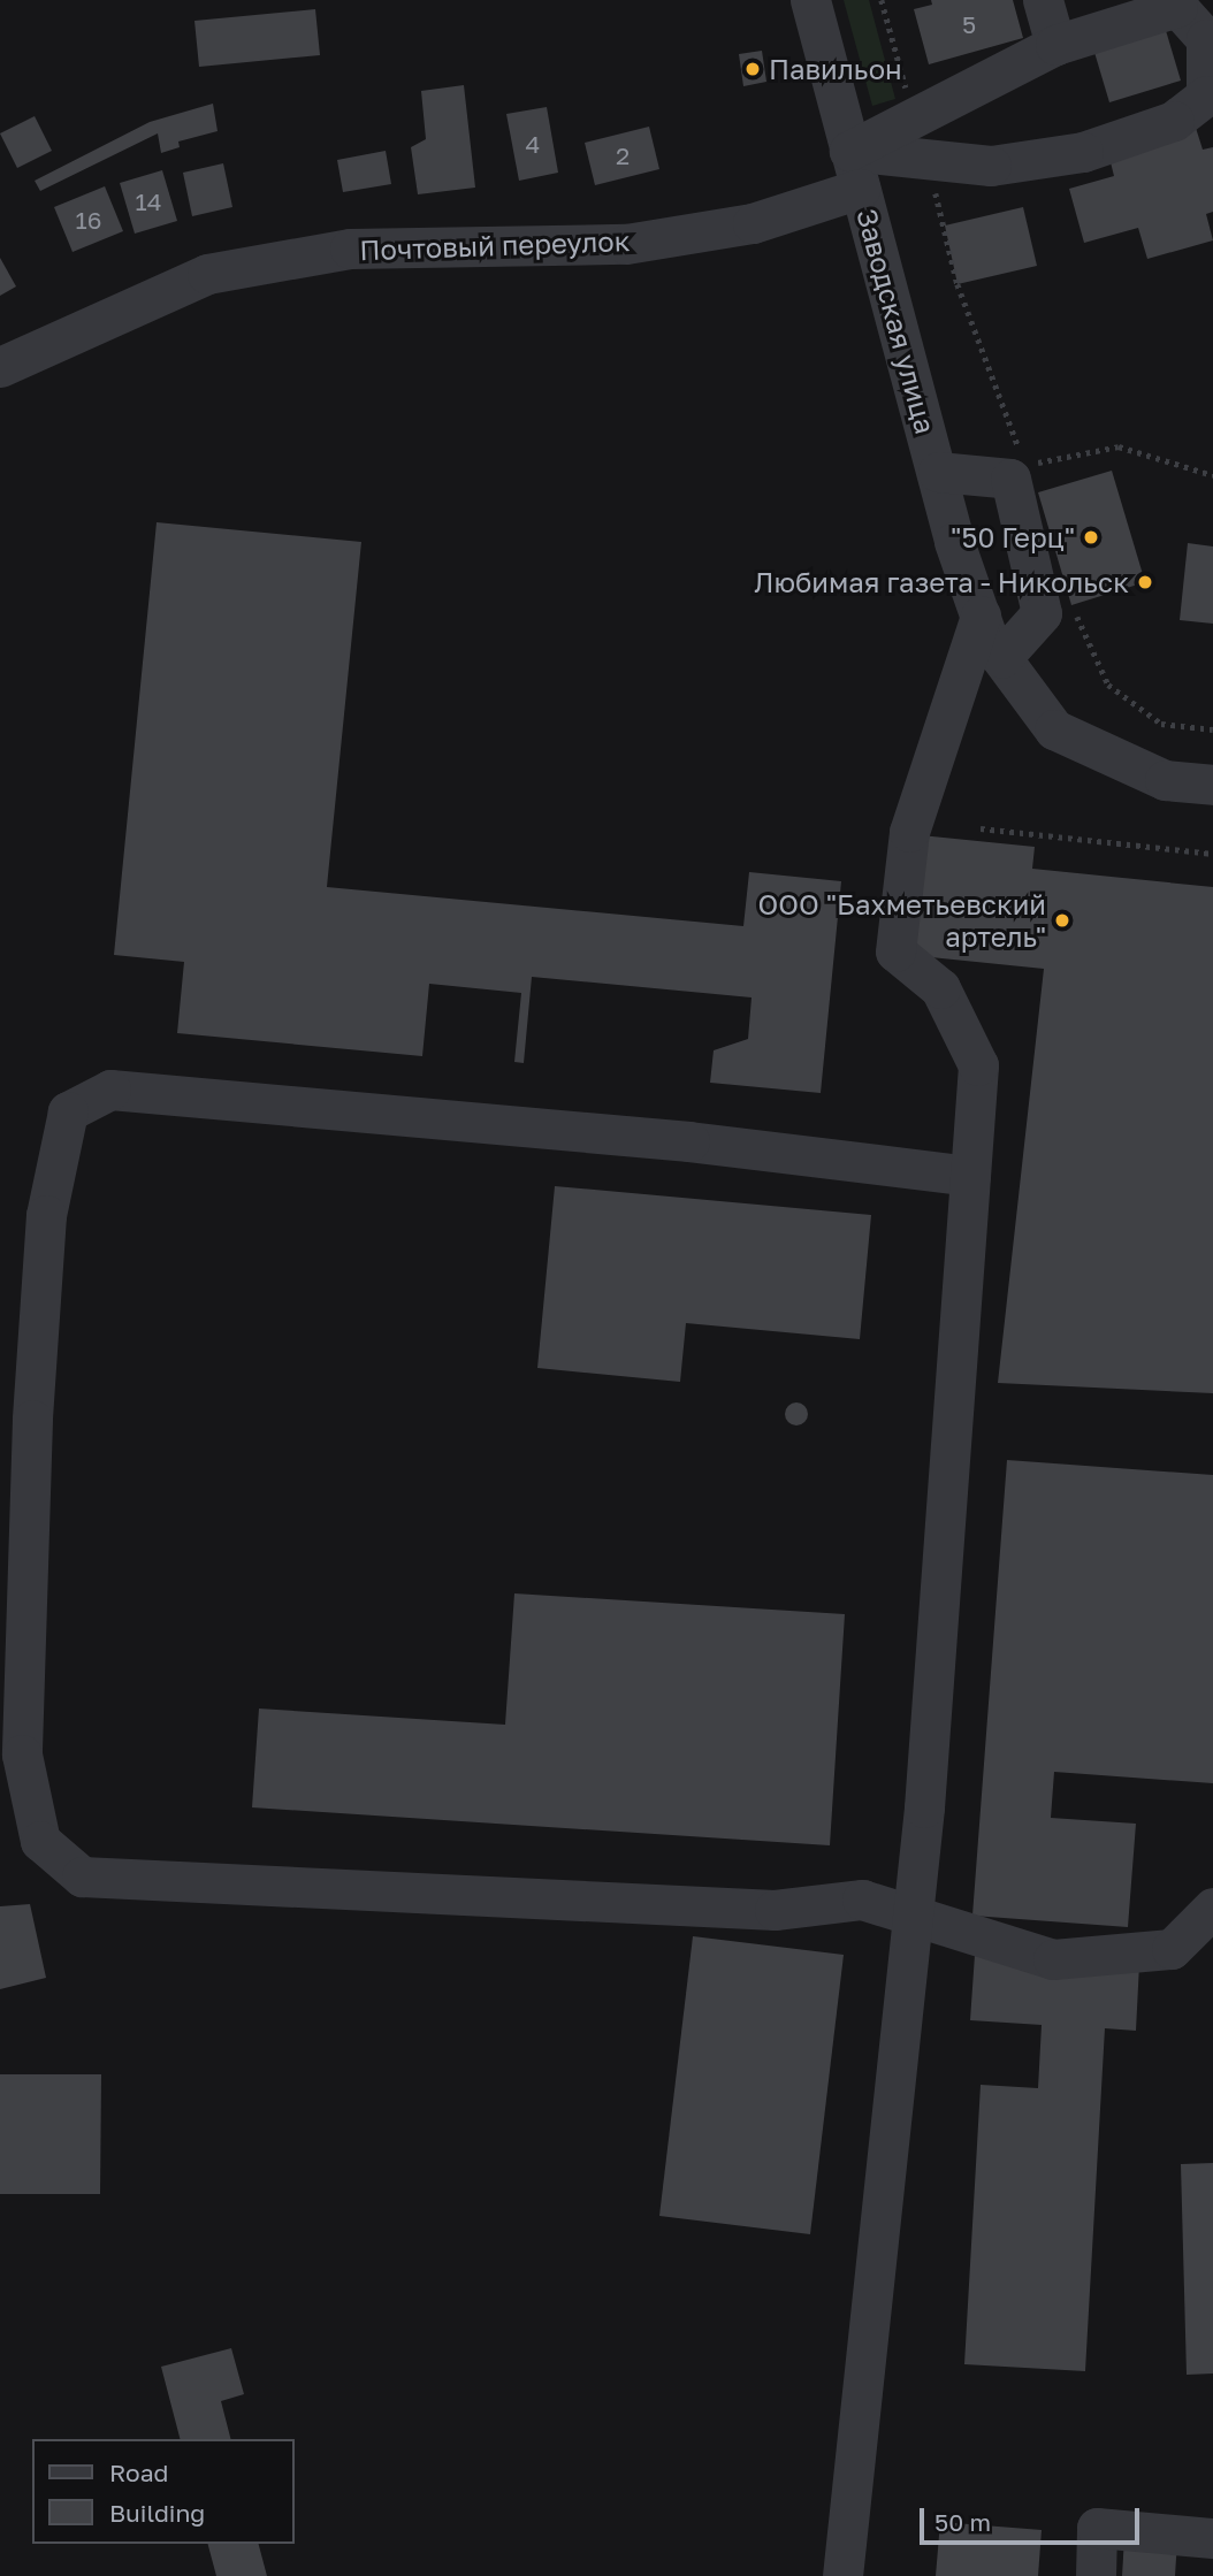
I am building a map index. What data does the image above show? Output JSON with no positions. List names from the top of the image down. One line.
{"streets":{"street":["Почтовый переулок","Заводская улица"]},"crossings":[["Почтовый переулок","Заводская улица"]],"places":["Павильон","\"50 Герц\"","Любимая газета - Никольск","ООО \"Бахметьевский артель\""],"house_numbers":["5","4","2","14","16"],"legend":["Road","Building"],"scale_bar":"50 m"}
